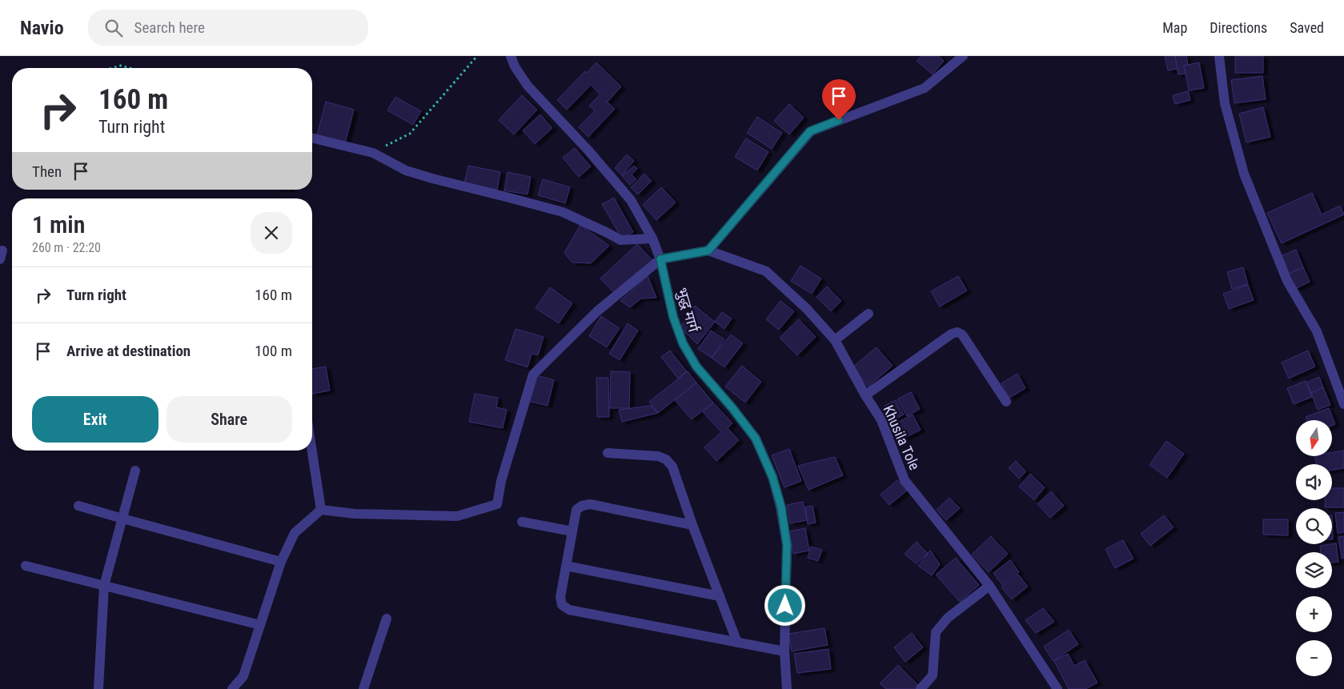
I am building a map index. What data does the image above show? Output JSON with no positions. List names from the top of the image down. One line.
{"streets":{"street":["भुद्ध मार्ग","Khusila Tole"]},"north":"bottom","page":{"header":"Navio","search":"Search here","nav":["Map","Directions","Saved"],"turn":["160 m","Turn right"],"then":"Then","heading":["1 min","260 m · 22:20"],"list":[{"name":"Turn right","value":"160 m"},{"name":"Arrive at destination","value":"100 m"}],"buttons":["Exit","Share"],"map_buttons":["+","−"]}}
